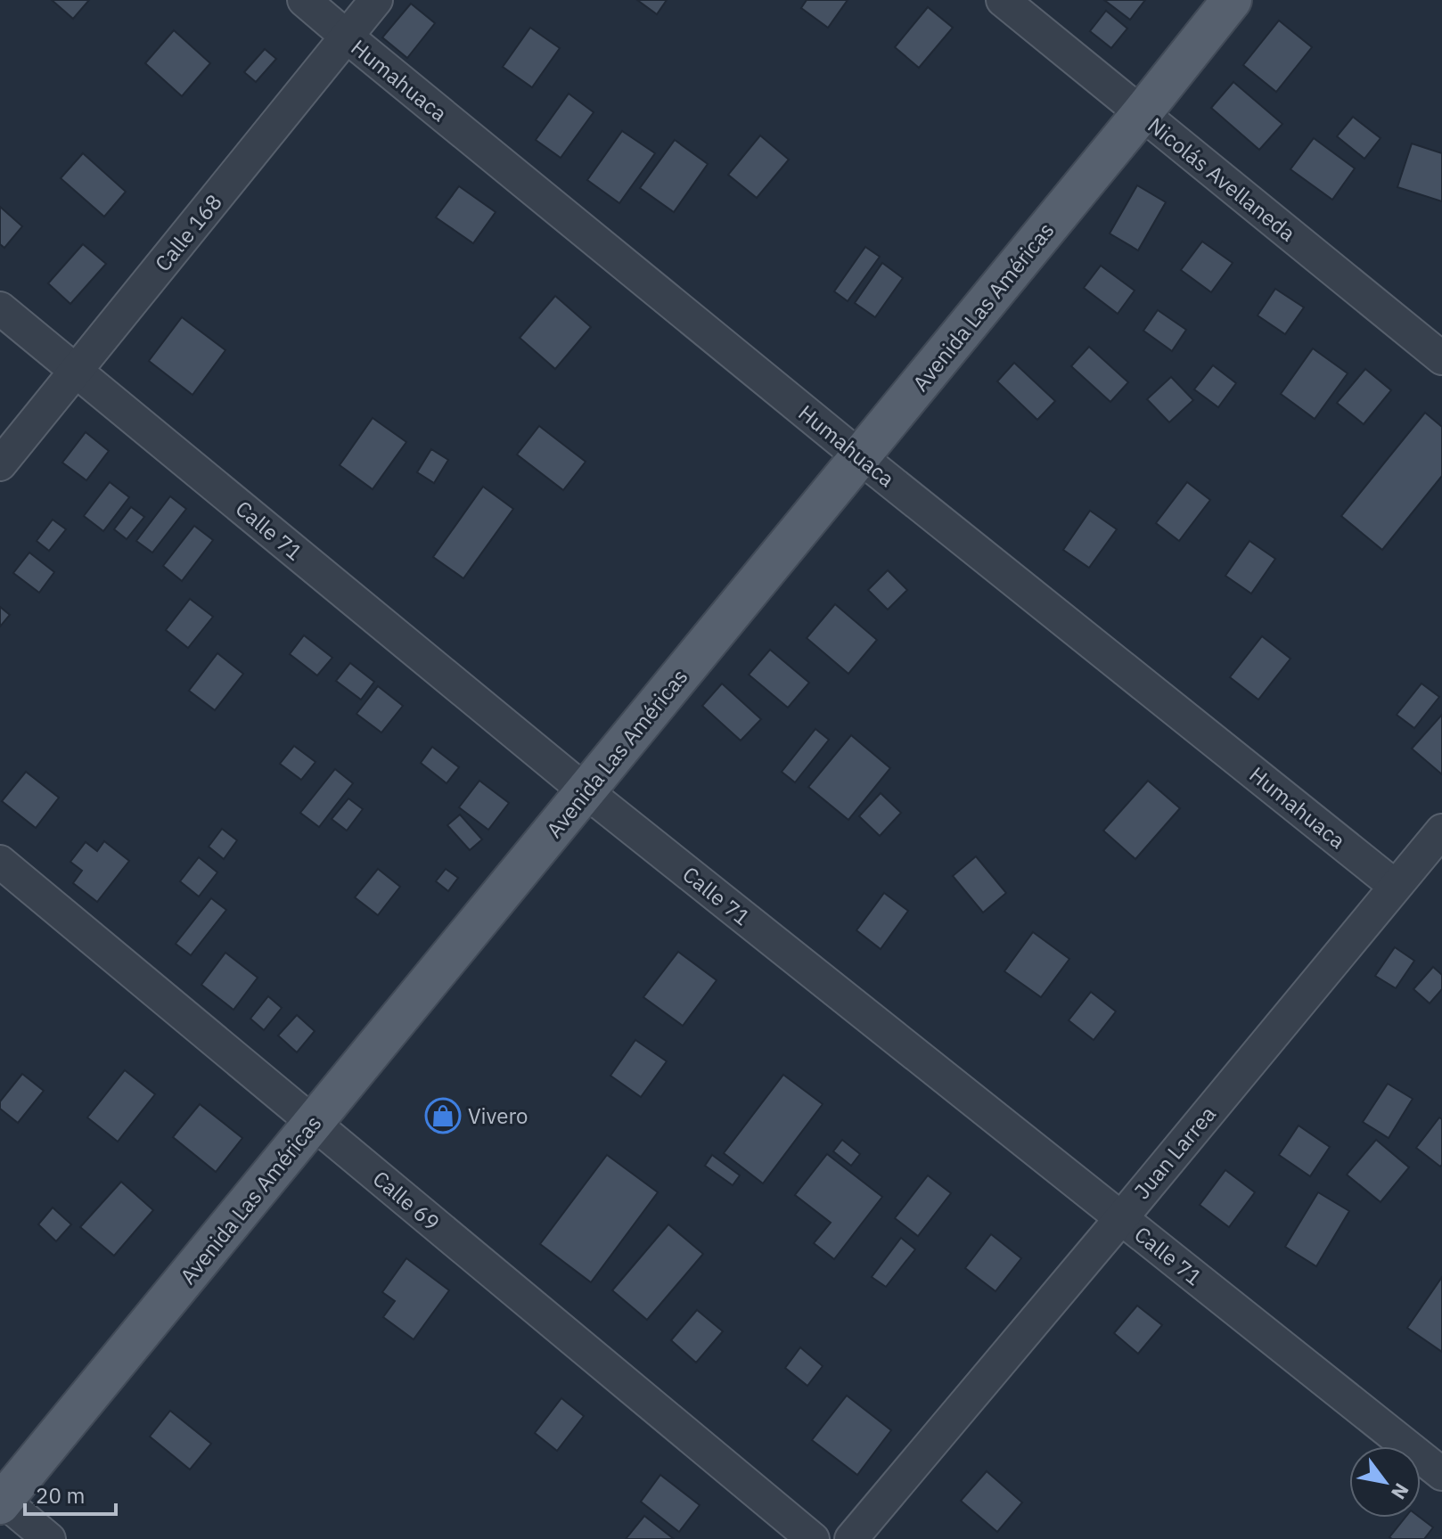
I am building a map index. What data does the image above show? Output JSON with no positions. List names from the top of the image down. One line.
{"streets":{"main road":["Avenida Las Américas"],"street":["Humahuaca","Nicolás Avellaneda","Calle 168","Calle 71","Juan Larrea","Calle 69"]},"crossings":[["Humahuaca","Calle 168"],["Humahuaca","Avenida Las Américas"],["Humahuaca","Juan Larrea"],["Nicolás Avellaneda","Avenida Las Américas"],["Calle 168","Calle 71"],["Avenida Las Américas","Calle 71"],["Avenida Las Américas","Calle 69"],["Calle 71","Juan Larrea"]],"places":{"shop":["Vivero"]},"scale_bar":"20 m","north":"bottom right"}
